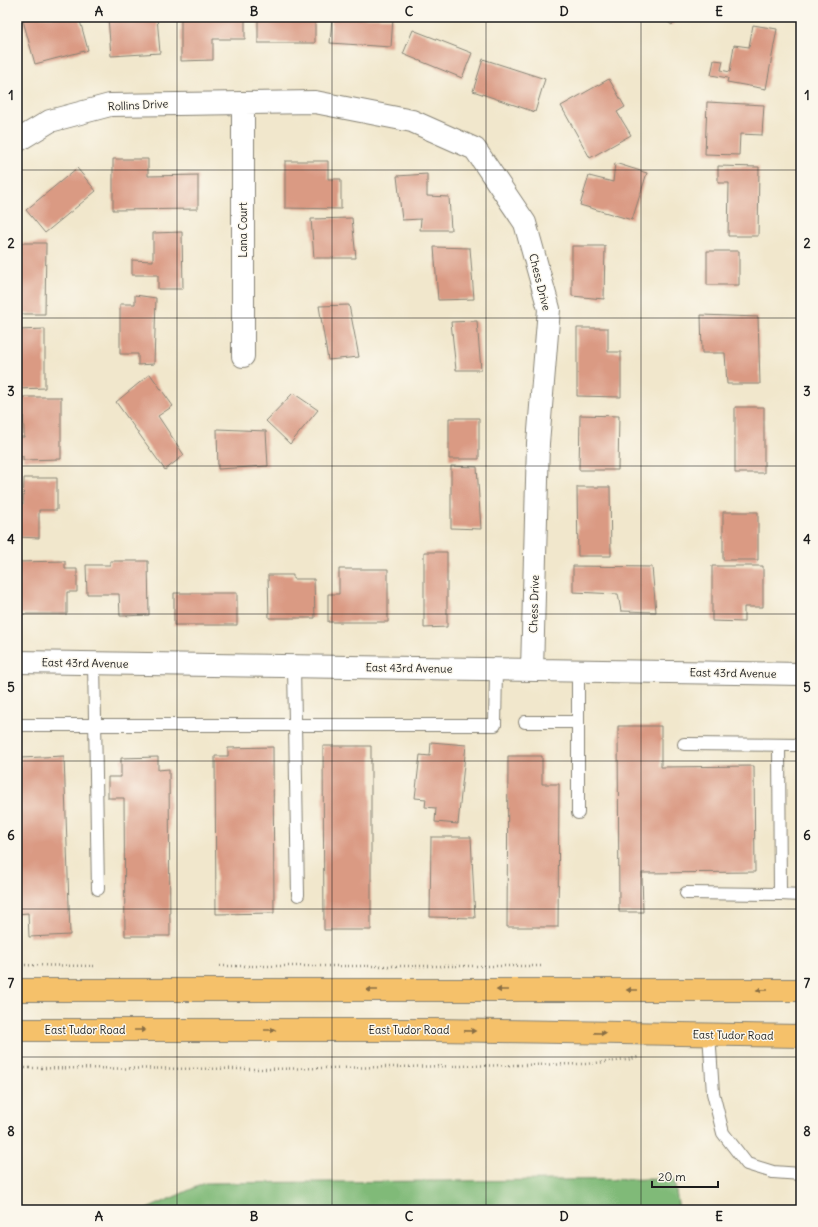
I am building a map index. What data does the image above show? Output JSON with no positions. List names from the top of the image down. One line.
{"streets":{"main road":["East Tudor Road"],"street":["Rollins Drive","Lana Court","Chess Drive","East 43rd Avenue"]},"crossings":[["Rollins Drive","Lana Court"],["Rollins Drive","Chess Drive"],["Lana Court","Chess Drive"],["Chess Drive","East 43rd Avenue"]],"scale_bar":"20 m","grid":{"columns":["A","B","C","D","E"],"rows":["1","2","3","4","5","6","7","8"]}}
